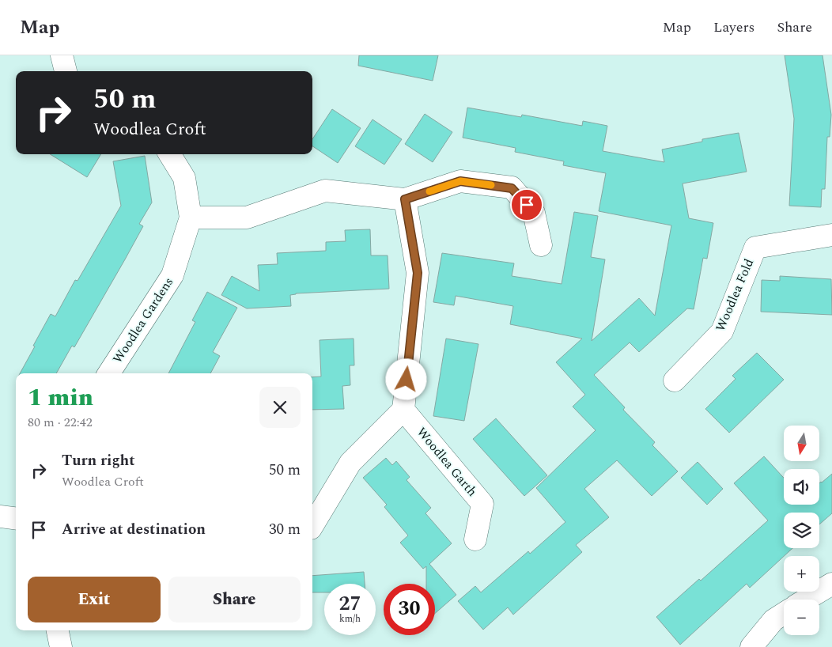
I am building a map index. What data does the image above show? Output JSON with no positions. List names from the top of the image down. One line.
{"streets":{"street":["Woodlea Fold","Woodlea Gardens","Woodlea Garth"]},"north":"bottom","page":{"header":"Map","nav":["Map","Layers","Share"],"turn":["50 m","Woodlea Croft"],"heading":["1 min","80 m · 22:42"],"map_buttons":["+","−"],"list":[{"name":"Turn right","note":"Woodlea Croft","value":"50 m"},{"name":"Arrive at destination","value":"30 m"}],"buttons":["Exit","Share"],"speed":"27 km/h","limit":"30"}}
